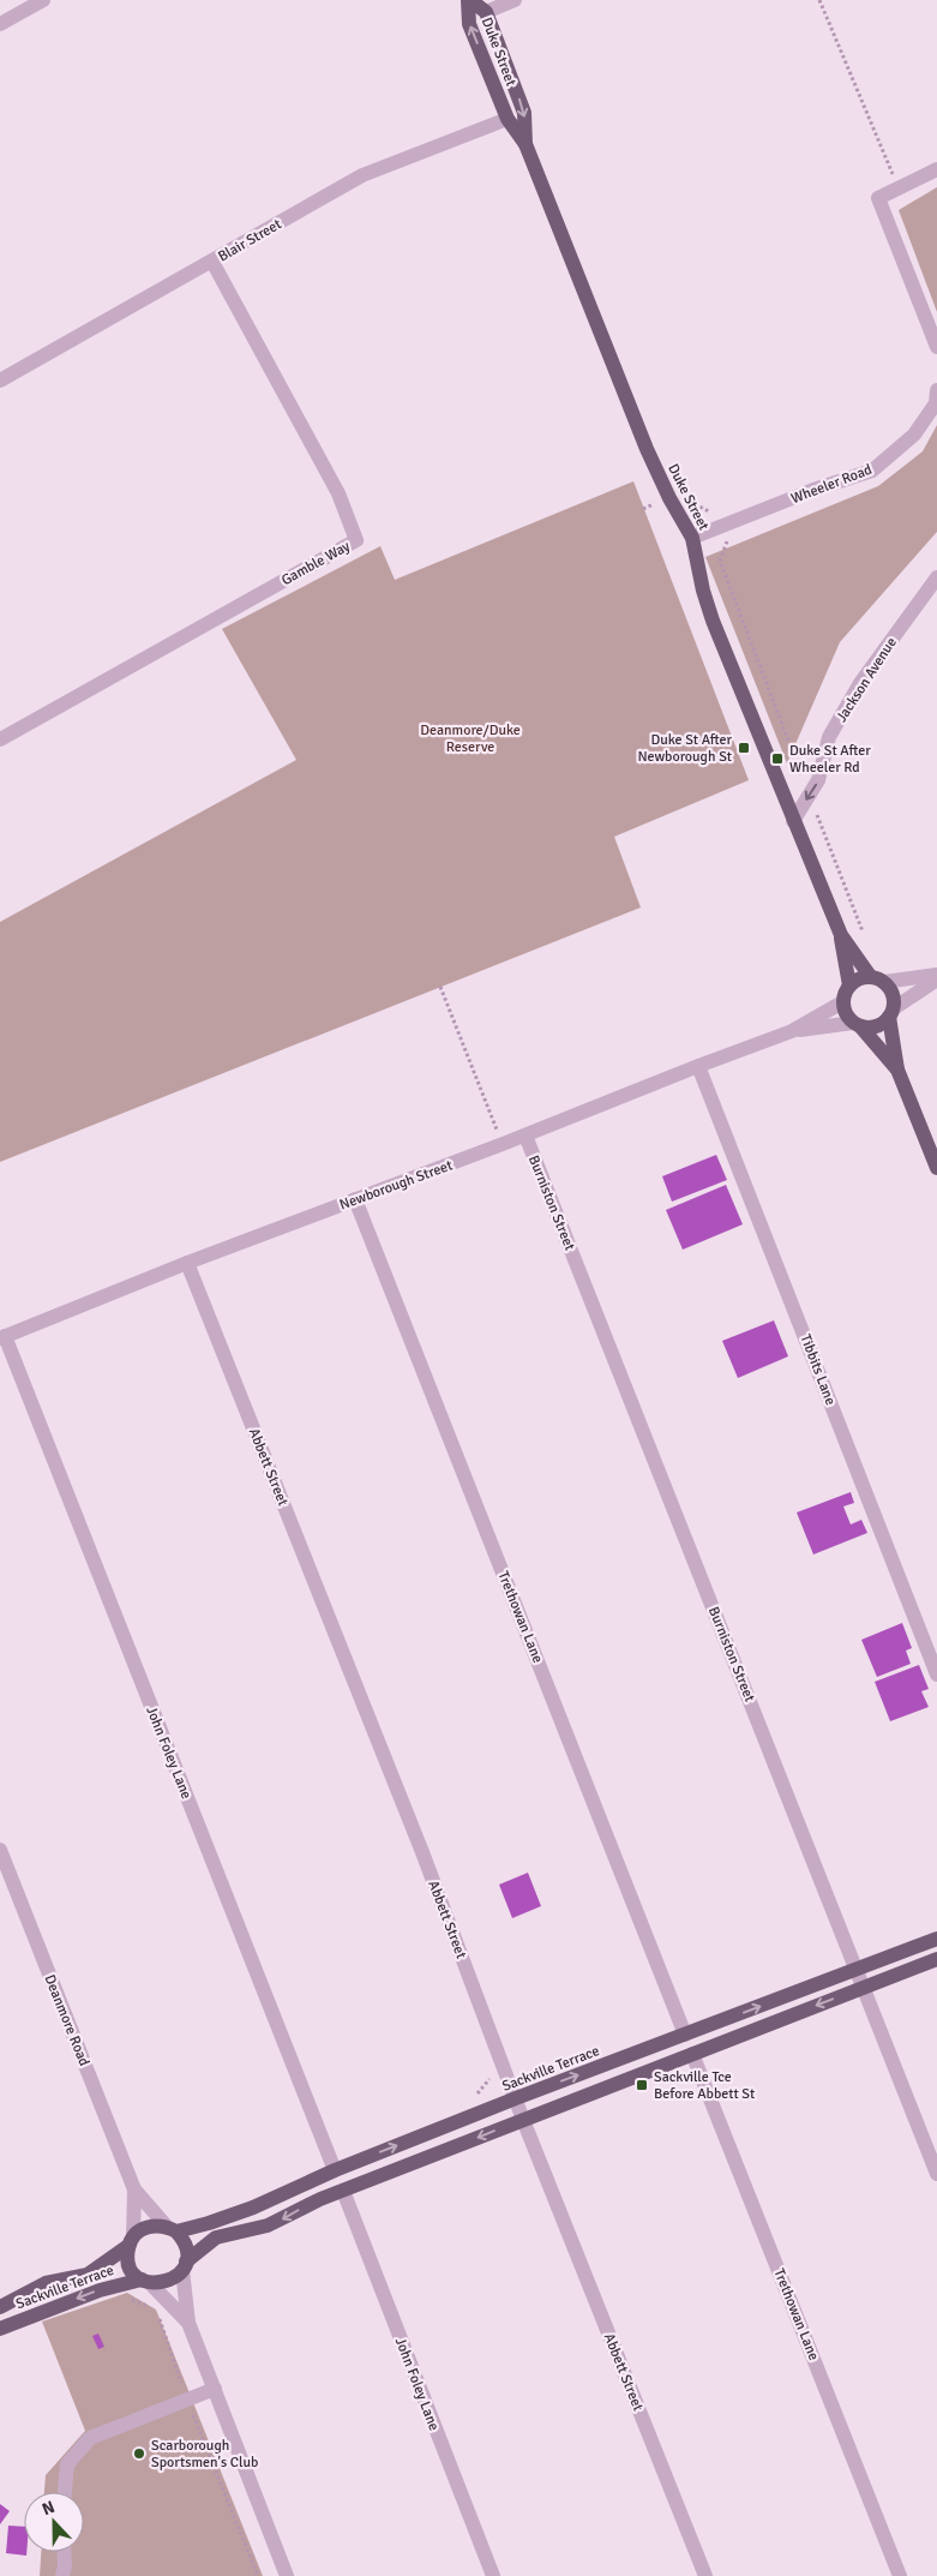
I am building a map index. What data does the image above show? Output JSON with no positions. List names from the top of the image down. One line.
{"streets":{"main road":["Duke Street","Sackville Terrace"],"street":["Blair Street","Wheeler Road","Gamble Way","Jackson Avenue","Newborough Street","Burniston Street","Tibbits Lane","Abbett Street","Trethowan Lane","John Foley Lane","Deanmore Road"]},"crossings":[["Duke Street","Blair Street"],["Duke Street","Wheeler Road"],["Duke Street","Jackson Avenue"],["Duke Street","Newborough Street"],["Blair Street","Gamble Way"],["Newborough Street","Burniston Street"],["Newborough Street","Tibbits Lane"],["Newborough Street","Abbett Street"],["Newborough Street","Trethowan Lane"],["Newborough Street","John Foley Lane"],["Burniston Street","Sackville Terrace"],["Abbett Street","Sackville Terrace"],["Trethowan Lane","Sackville Terrace"],["John Foley Lane","Sackville Terrace"],["Deanmore Road","Sackville Terrace"]],"one_way":["Jackson Avenue"],"parks":["Deanmore/Duke Reserve"],"places":{"transit":["Duke St After Newborough St","Duke St After Wheeler Rd","Sackville Tce Before Abbett St"],"other":["Scarborough Sportsmen's Club"]},"north":"top"}
